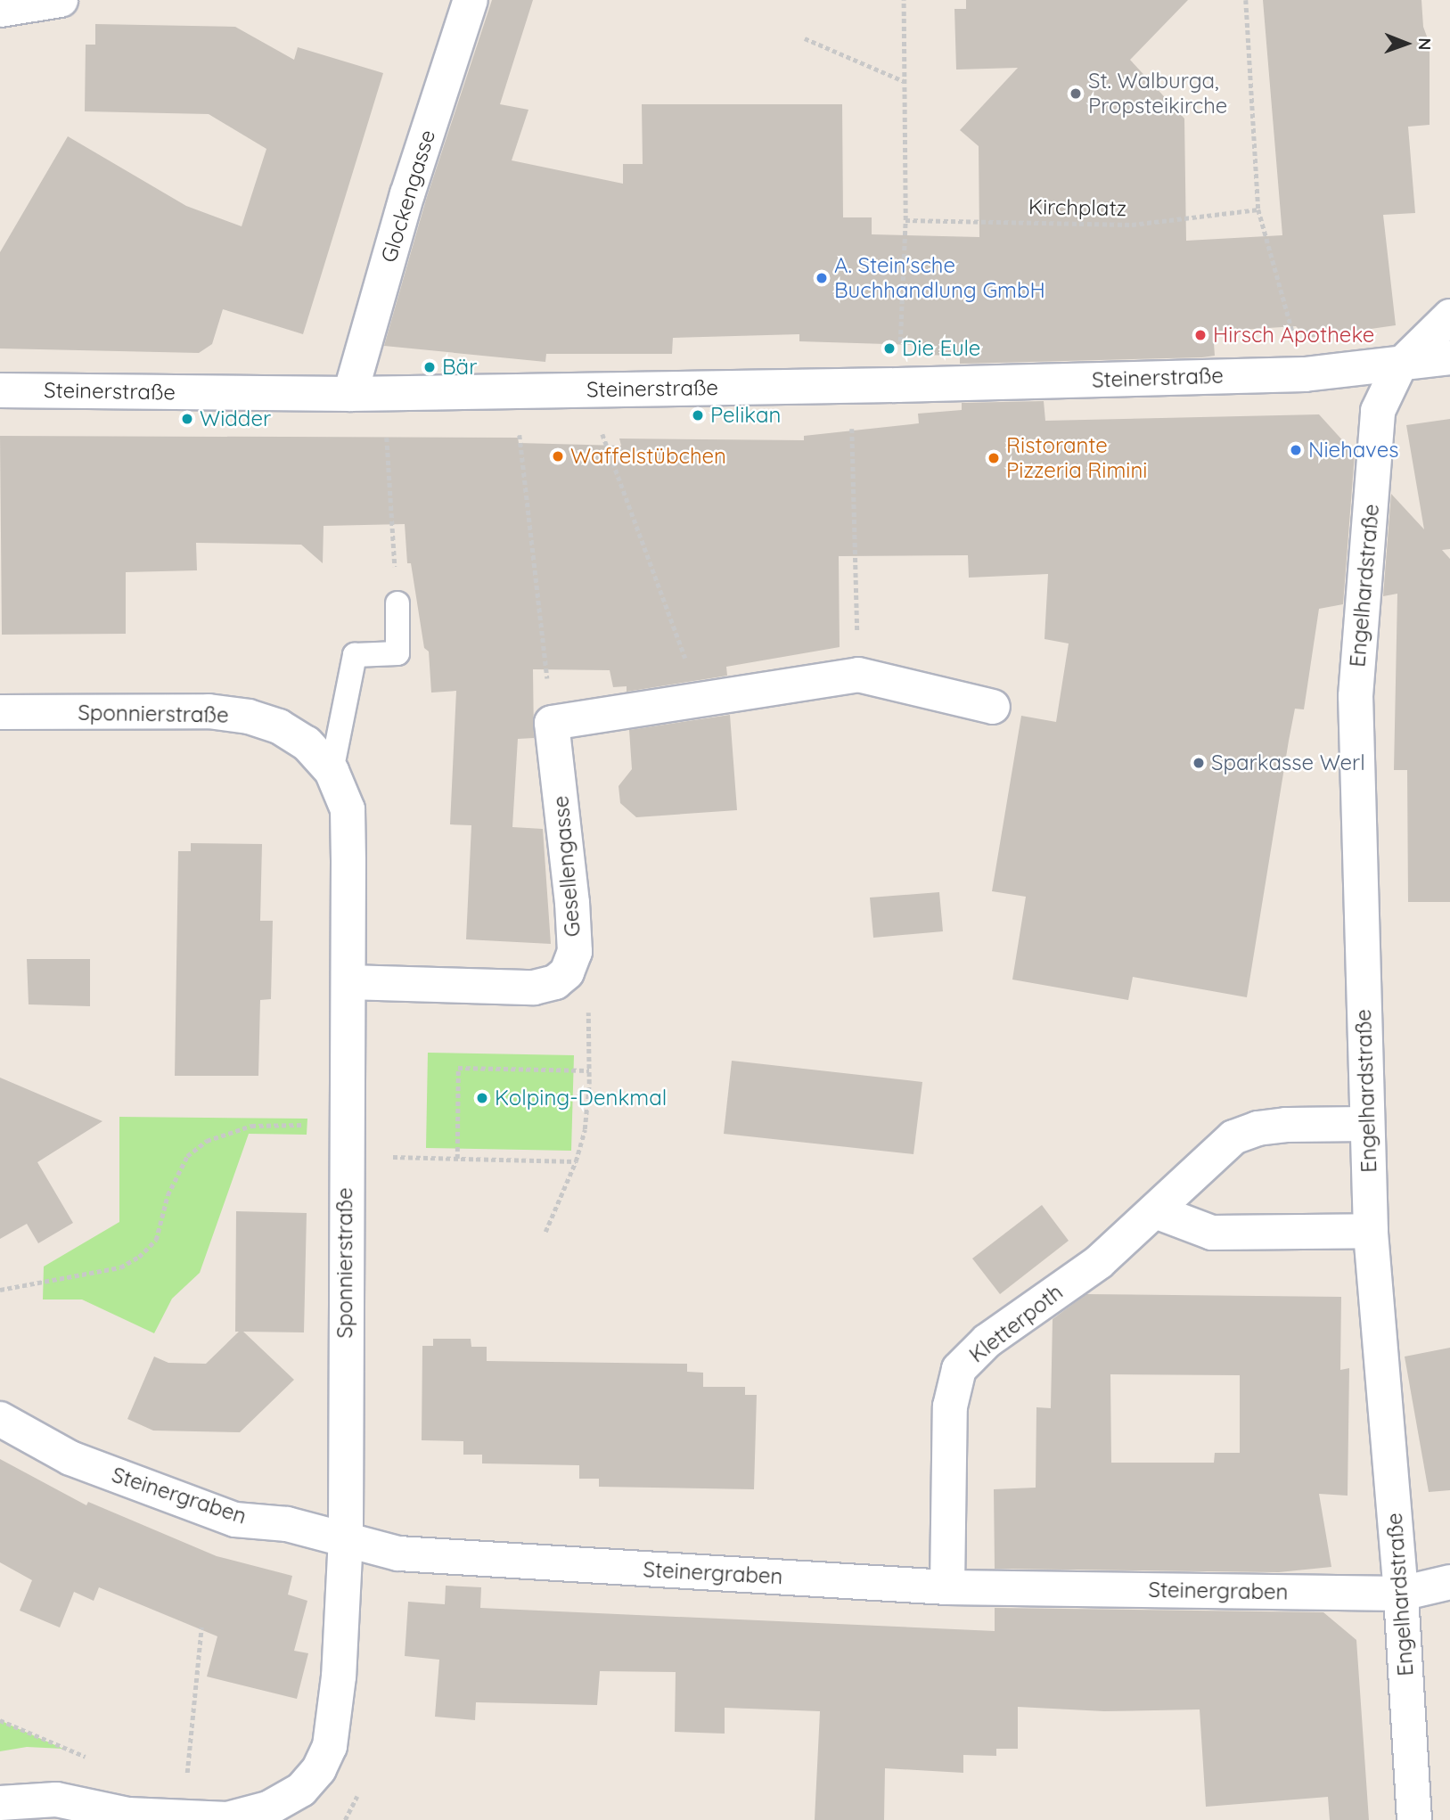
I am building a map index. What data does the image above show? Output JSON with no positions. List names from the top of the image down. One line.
{"streets":{"street":["Glockengasse","Steinerstraße","Engelhardstraße","Sponnierstraße","Gesellengasse","Kletterpoth","Steinergraben"],"path":["Kirchplatz"]},"crossings":[["Glockengasse","Steinerstraße"],["Steinerstraße","Engelhardstraße"],["Engelhardstraße","Kletterpoth"],["Engelhardstraße","Steinergraben"],["Sponnierstraße","Gesellengasse"],["Sponnierstraße","Steinergraben"],["Kletterpoth","Steinergraben"]],"places":["St. Walburga, Propsteikirche","A. Stein'sche Buchhandlung GmbH","Hirsch Apotheke","Die Eule","Bär","Pelikan","Widder","Niehaves","Waffelstübchen","Ristorante Pizzeria Rimini","Sparkasse Werl","Kolping-Denkmal"],"north":"right"}
